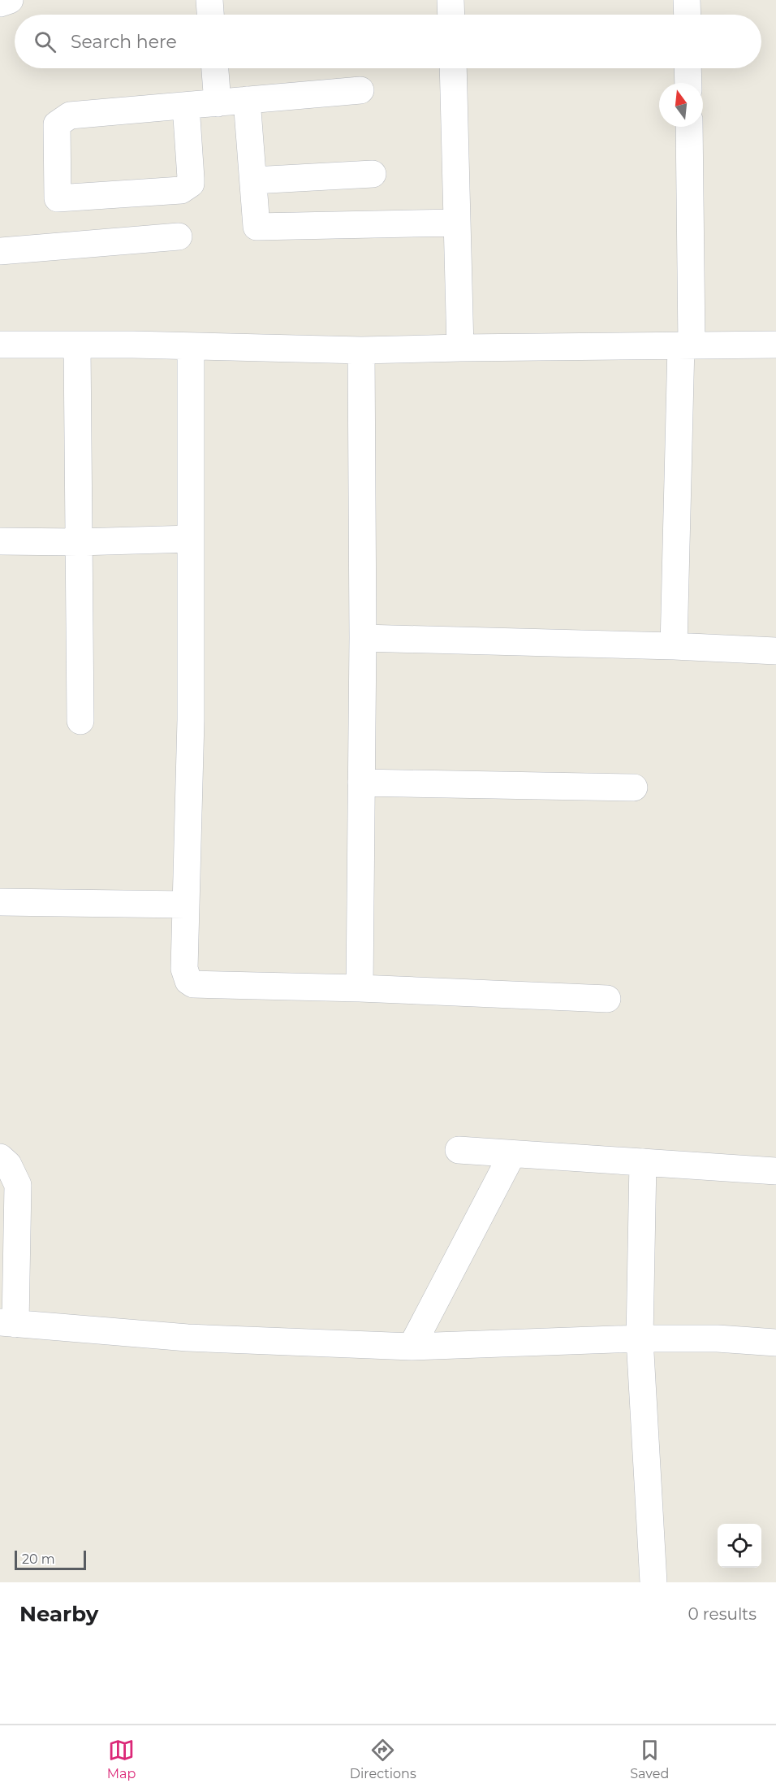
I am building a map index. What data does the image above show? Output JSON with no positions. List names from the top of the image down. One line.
{"scale_bar":"20 m","north":"top","page":{"search":"Search here","scale":"20 m","heading":["Nearby","0 results"],"nav":["Map","Directions","Saved"]}}
